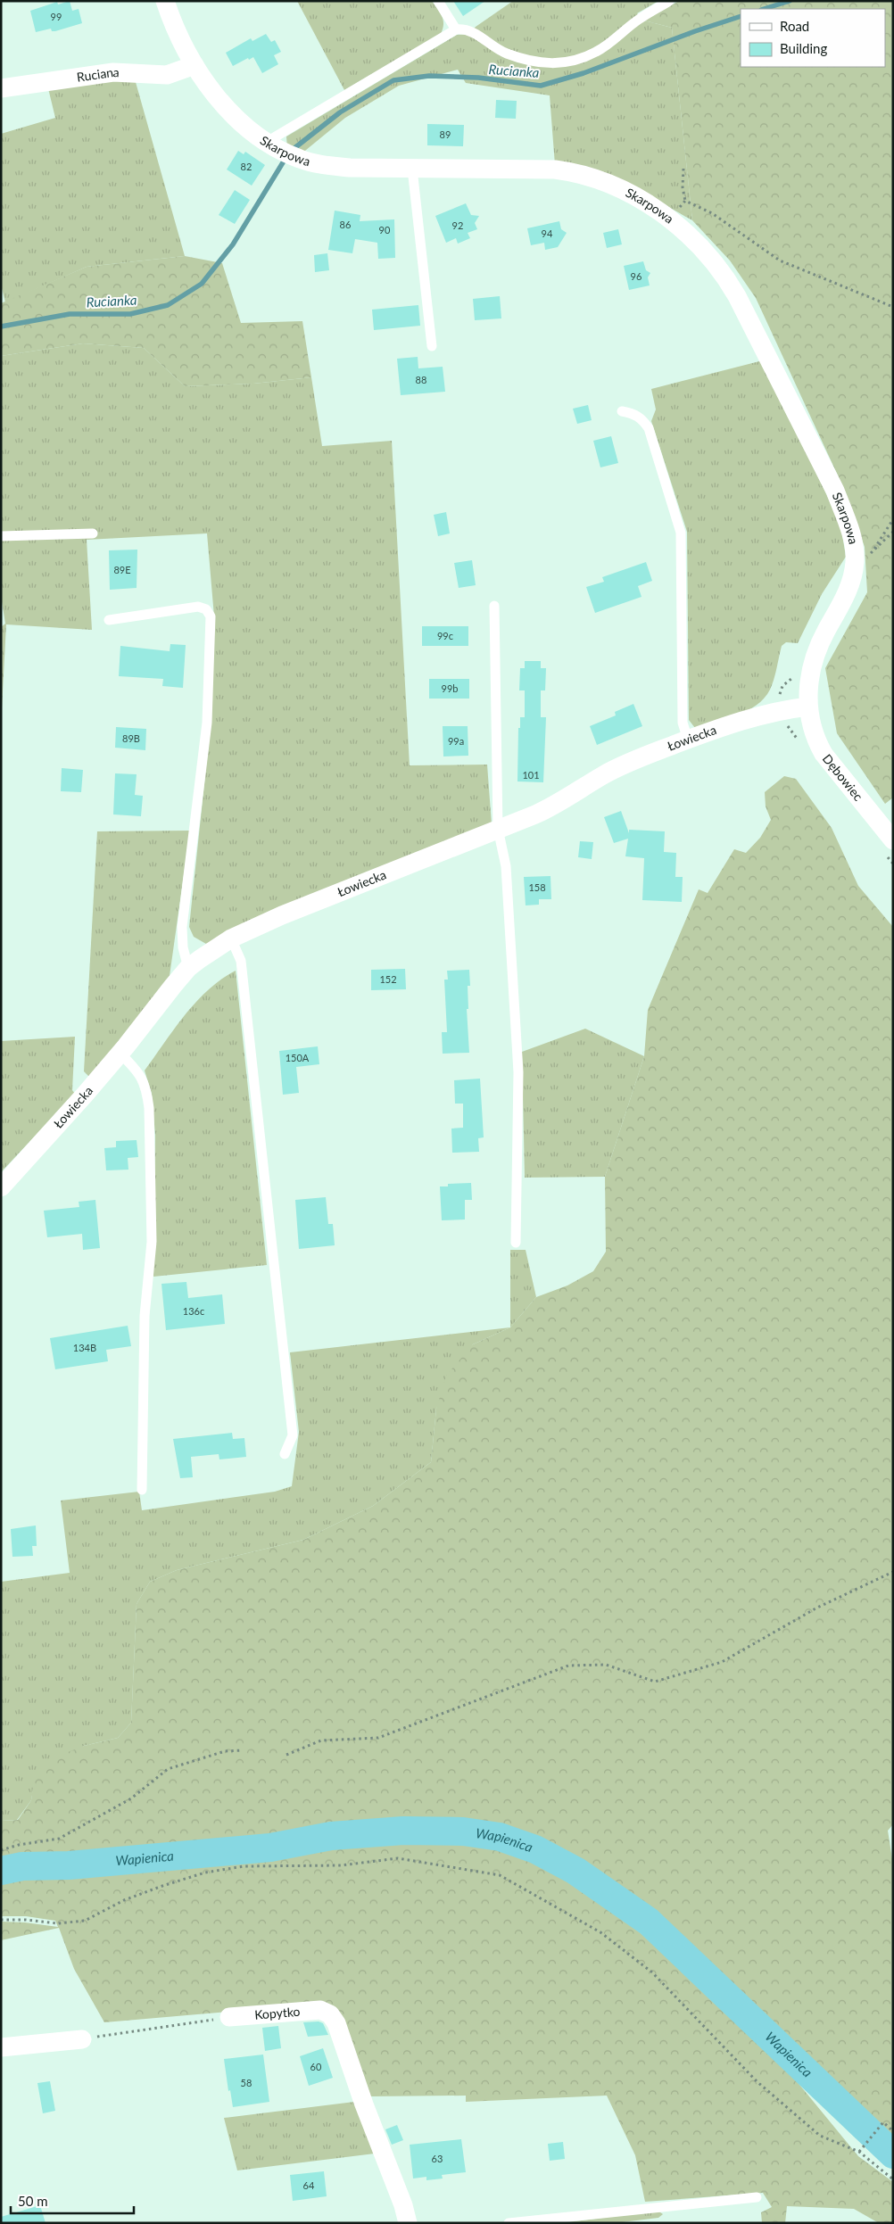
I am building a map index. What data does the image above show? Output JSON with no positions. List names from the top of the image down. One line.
{"streets":{"street":["Ruciana","Skarpowa","Łowiecka","Dębowiec","Kopytko"]},"crossings":[["Ruciana","Skarpowa"],["Skarpowa","Łowiecka"],["Skarpowa","Dębowiec"],["Łowiecka","Dębowiec"]],"water":["Rucianka","Wapienica"],"house_numbers":["99","89","82","86","92","90","94","96","88","89E","99c","99b","89B","99a","101","158","152","150A","136c","134B","60","58","63","64"],"legend":["Road","Building"],"scale_bar":"50 m"}
